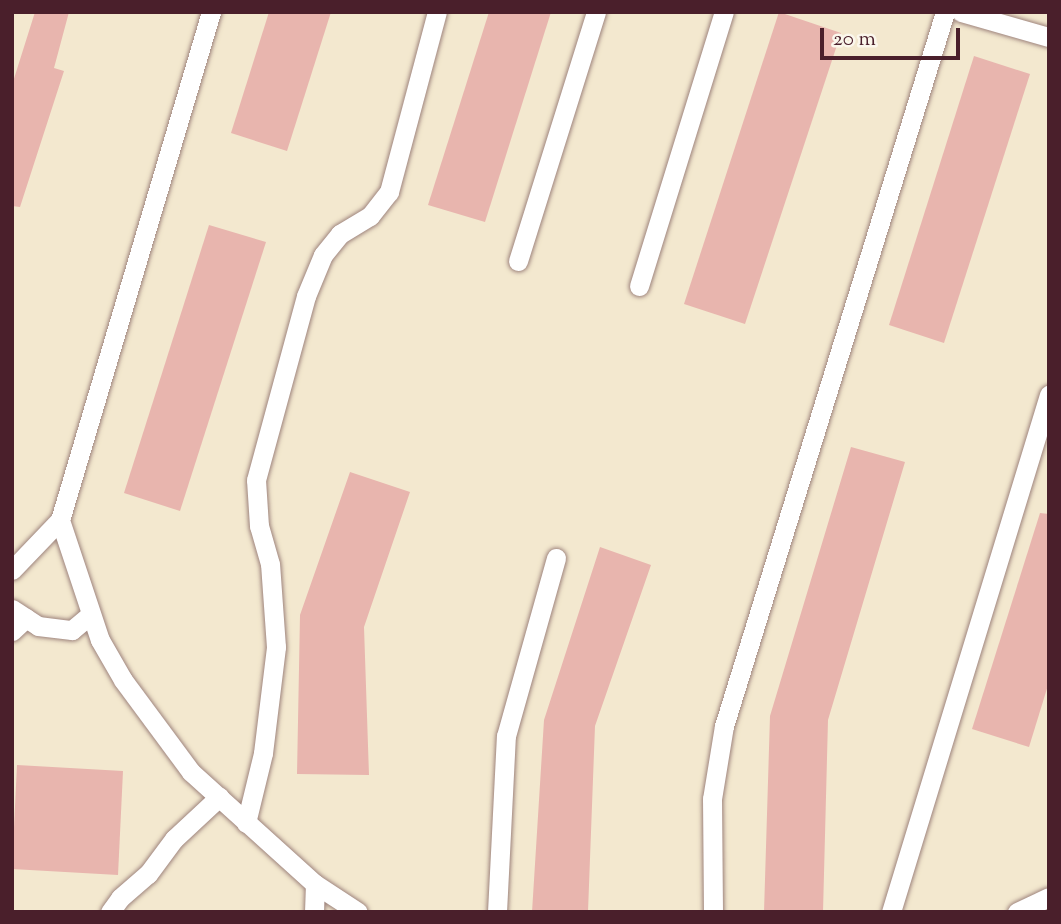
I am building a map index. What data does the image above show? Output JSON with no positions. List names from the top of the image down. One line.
{"scale_bar":"20 m"}
